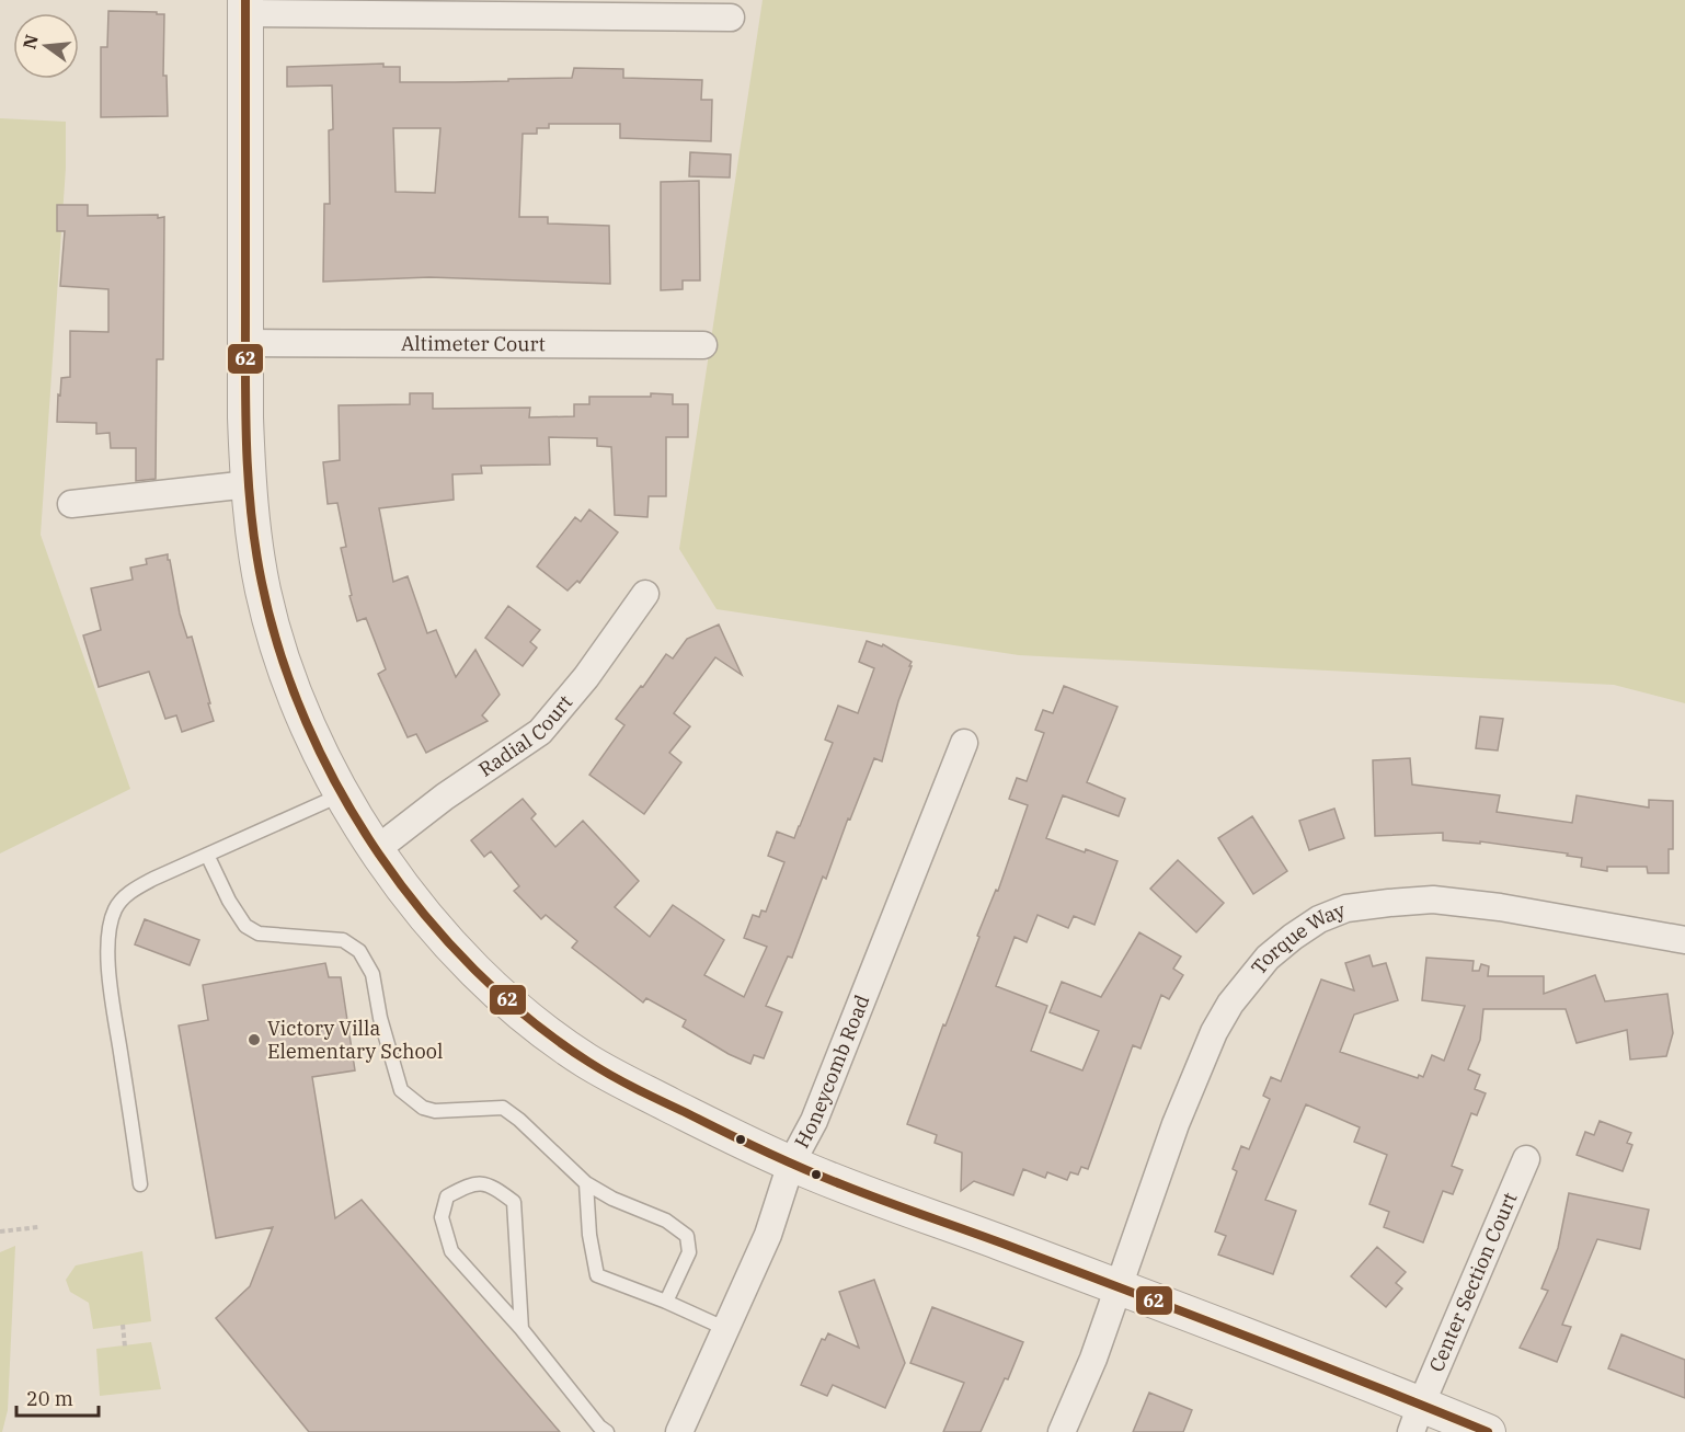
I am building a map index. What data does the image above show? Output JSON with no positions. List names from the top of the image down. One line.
{"streets":{"street":["Altimeter Court","Radial Court","Torque Way","Honeycomb Road","Center Section Court"]},"places":["Victory Villa Elementary School"],"lines":["transit line 62"],"scale_bar":"20 m","north":"left"}
